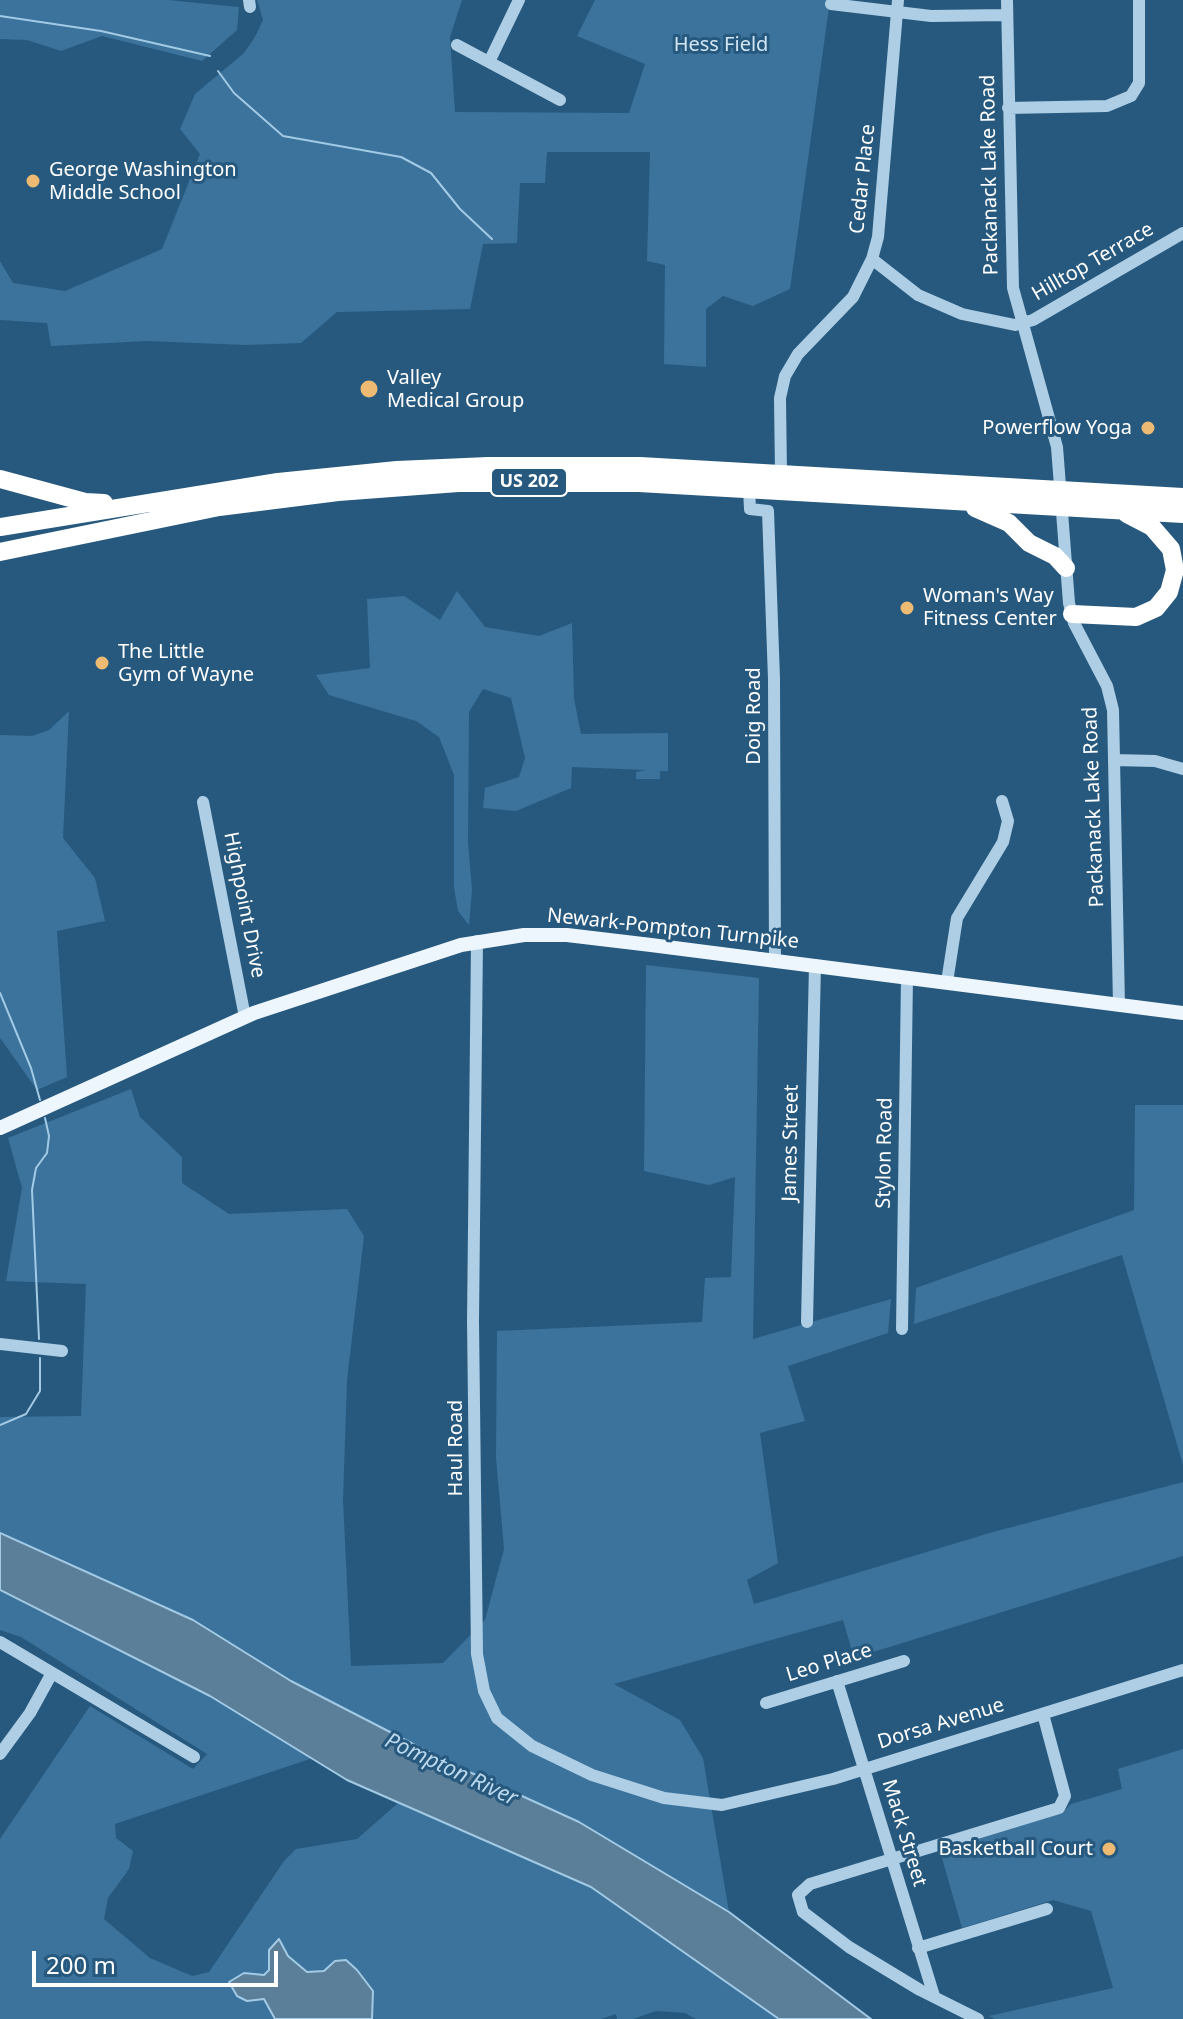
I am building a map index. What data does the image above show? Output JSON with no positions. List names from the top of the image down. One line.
{"streets":{"highway":["US 202"],"main road":["Newark-Pompton Turnpike"],"street":["Packanack Lake Road","Cedar Place","Hilltop Terrace","Doig Road","Highpoint Drive","James Street","Stylon Road","Haul Road","Leo Place","Dorsa Avenue","Mack Street"]},"crossings":[["Packanack Lake Road","Hilltop Terrace"],["Packanack Lake Road","US 202"],["Packanack Lake Road","Newark-Pompton Turnpike"],["Cedar Place","US 202"],["US 202","Doig Road"],["Doig Road","Newark-Pompton Turnpike"],["Highpoint Drive","Newark-Pompton Turnpike"],["Newark-Pompton Turnpike","James Street"],["Newark-Pompton Turnpike","Stylon Road"],["Newark-Pompton Turnpike","Haul Road"],["Haul Road","Dorsa Avenue"],["Leo Place","Mack Street"],["Dorsa Avenue","Mack Street"]],"water":["Pompton River"],"parks":["Hess Field"],"places":["George Washington Middle School","Valley Medical Group","Powerflow Yoga","Woman's Way Fitness Center","The Little Gym of Wayne","Basketball Court"],"scale_bar":"200 m"}
